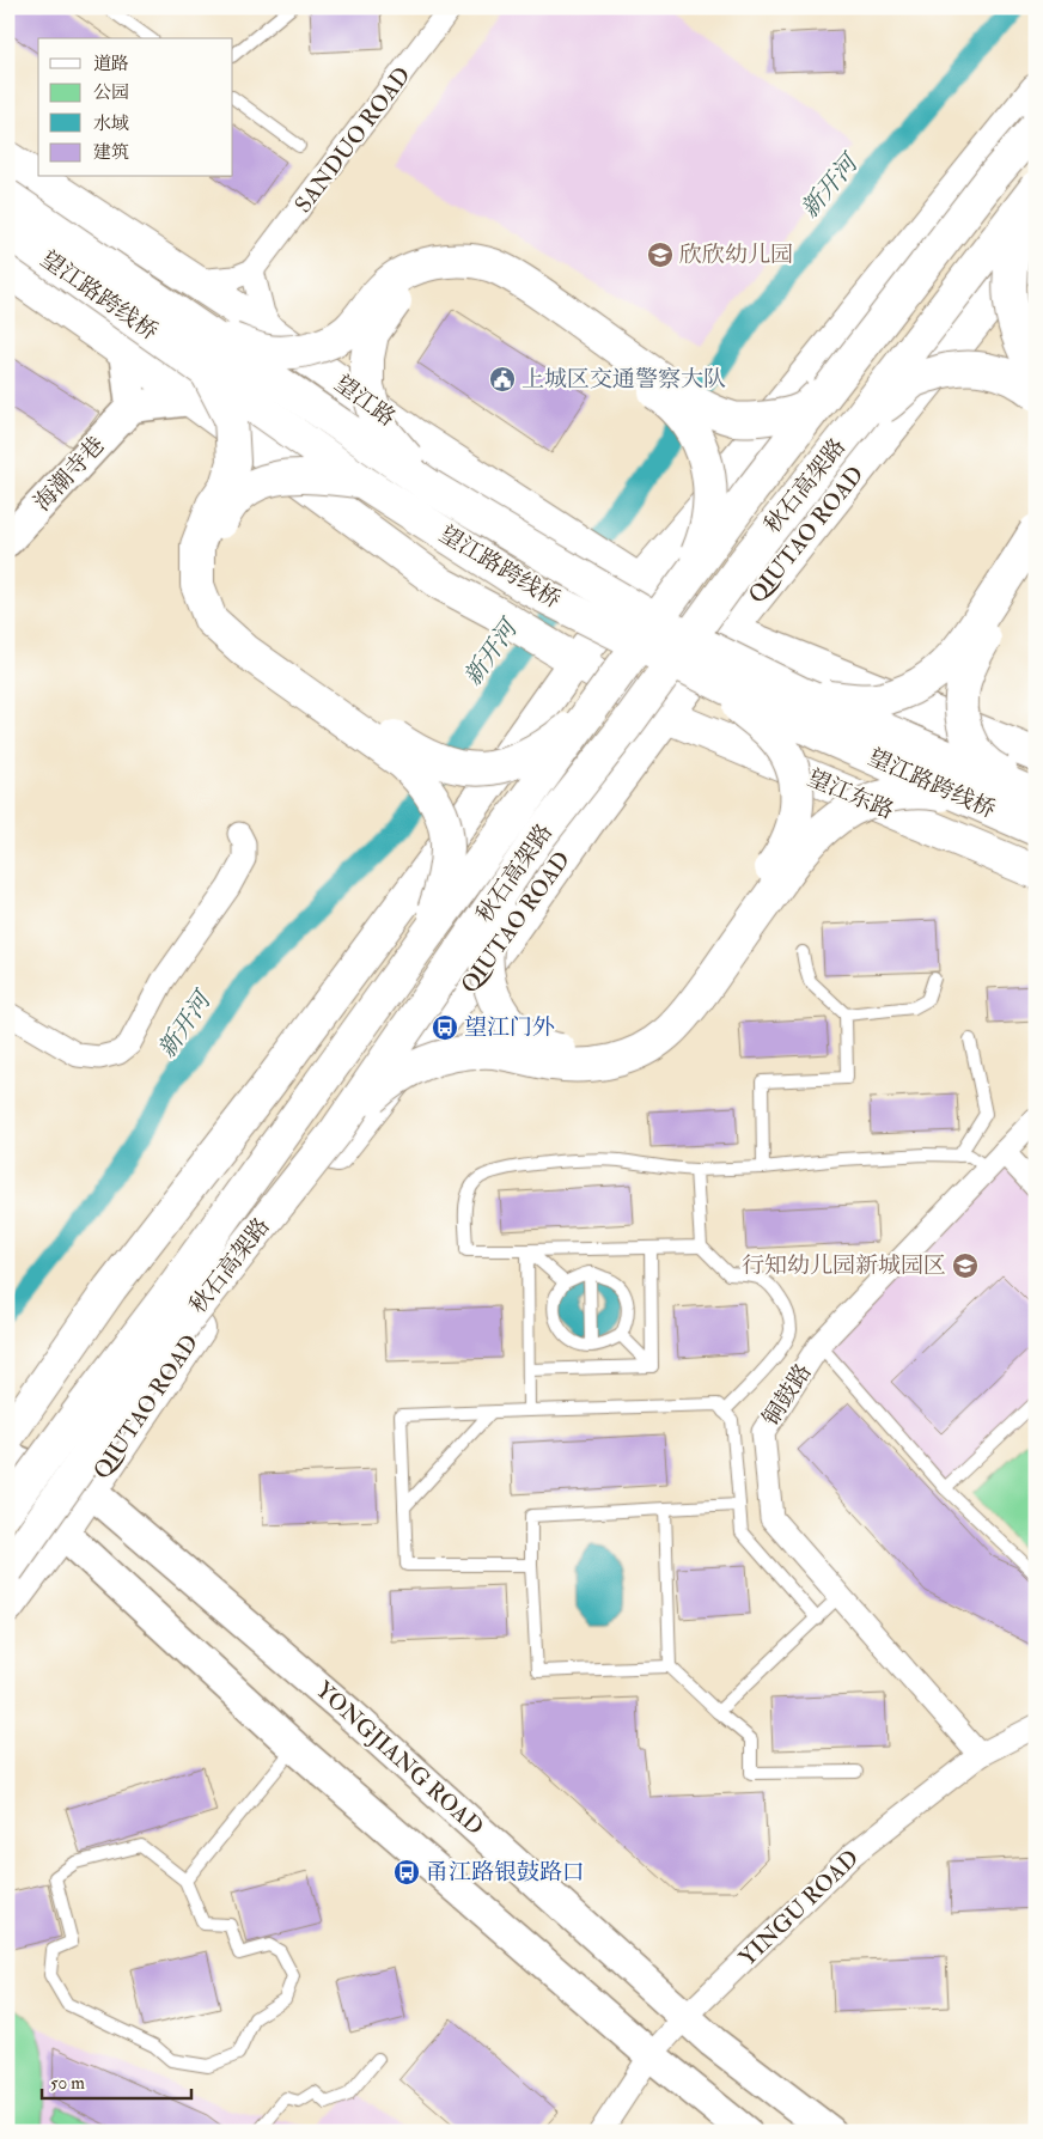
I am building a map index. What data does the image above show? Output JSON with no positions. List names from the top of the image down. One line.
{"streets":{"main road":["望江路跨线桥","望江路","海潮寺巷","秋石高架路","QIUTAO ROAD","望江东路","YONGJIANG ROAD"],"street":["SANDUO ROAD","铜鼓路","YINGU ROAD"]},"crossings":[["望江路","QIUTAO ROAD"],["QIUTAO ROAD","望江东路"],["QIUTAO ROAD","YONGJIANG ROAD"],["铜鼓路","YINGU ROAD"],["YONGJIANG ROAD","YINGU ROAD"]],"water":["新开河"],"places":{"school or university":["欣欣幼儿园","行知幼儿园新城园区"],"public building":["上城区交通警察大队"],"bus stop":["望江门外","甬江路银鼓路口"]},"legend":["道路","公园","水域","建筑"],"scale_bar":"50 m"}
